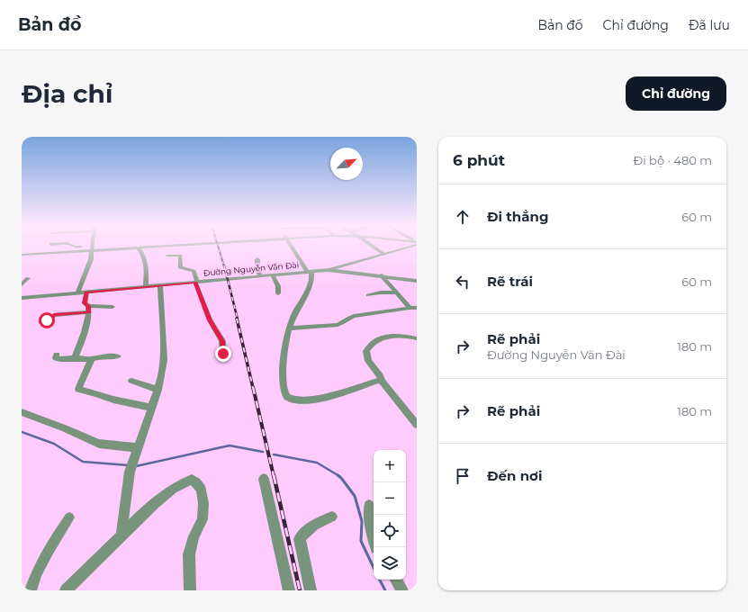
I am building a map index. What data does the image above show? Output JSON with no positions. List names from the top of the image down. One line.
{"streets":{"street":["Đường Nguyễn Văn Đài"]},"north":"top right","page":{"header":"Bản đồ","nav":["Bản đồ","Chỉ đường","Đã lưu"],"buttons":"Chỉ đường","title":"Địa chỉ","heading":["6 phút","Đi bộ · 480 m"],"list":[["Đi thẳng","60 m"],["Rẽ trái","60 m"],["Rẽ phải","Đường Nguyễn Văn Đài","180 m"],["Rẽ phải","180 m"],"Đến nơi"],"map_buttons":["+","−"]}}
